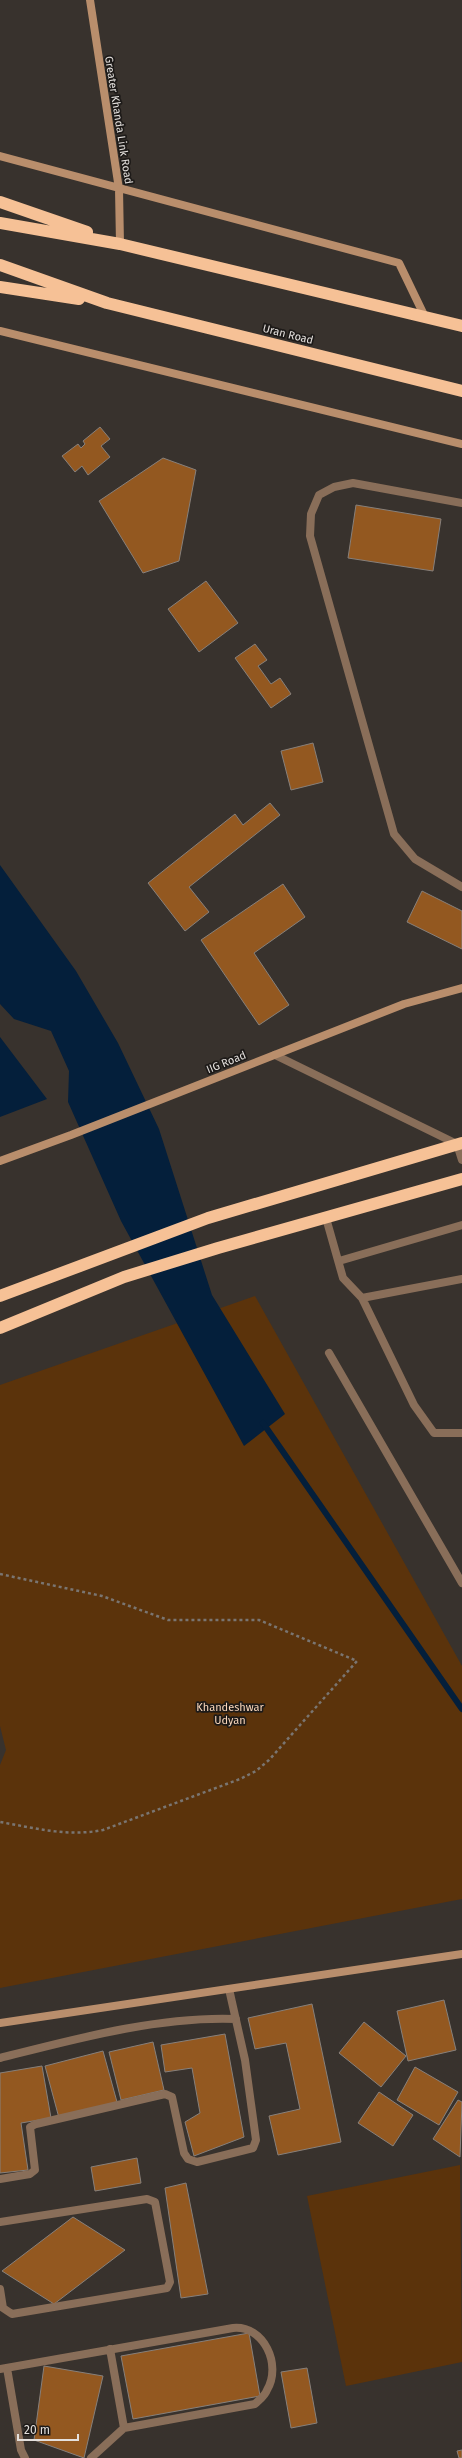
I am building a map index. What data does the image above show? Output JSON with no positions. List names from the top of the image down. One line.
{"streets":{"highway":["Uran Road"],"street":["Greater Khanda Link Road","IIG Road"]},"parks":["Khandeshwar Udyan"],"scale_bar":"20 m"}
